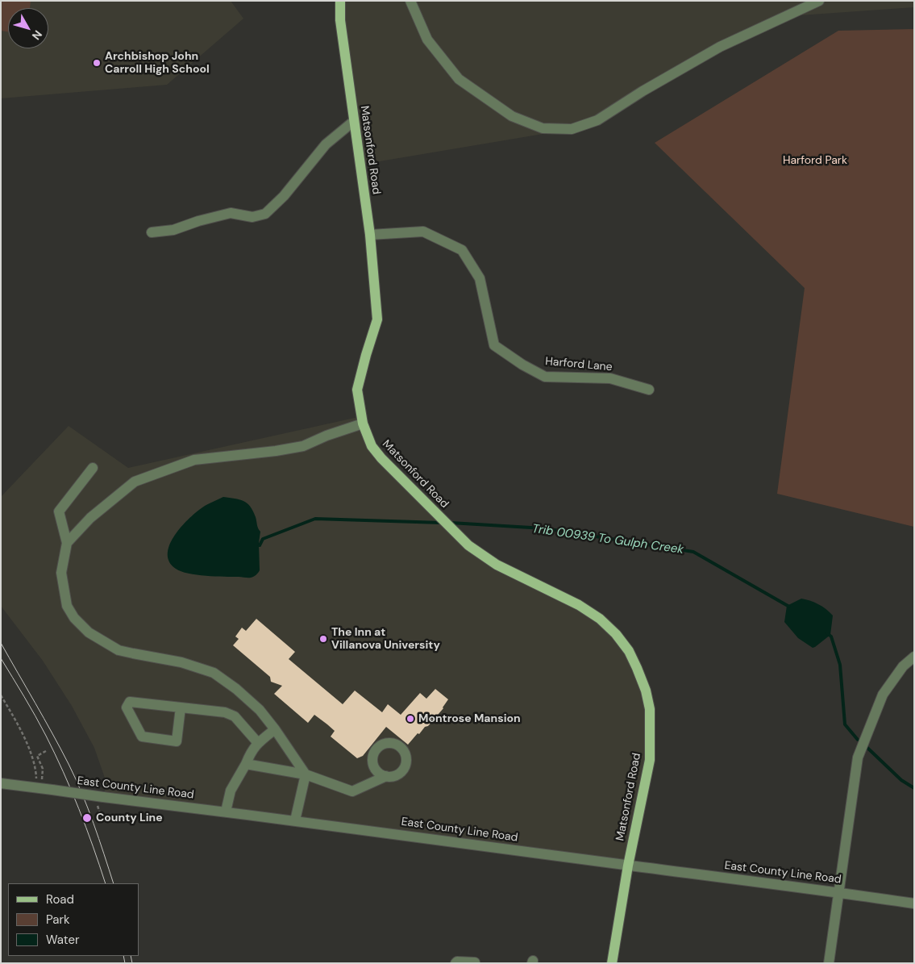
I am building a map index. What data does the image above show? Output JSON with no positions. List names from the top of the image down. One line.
{"streets":{"main road":["Matsonford Road"],"street":["Harford Lane","East County Line Road"]},"crossings":[["Matsonford Road","Harford Lane"],["Matsonford Road","East County Line Road"]],"water":["Trib 00939 To Gulph Creek"],"parks":["Harford Park"],"places":["Archbishop John Carroll High School","The Inn at Villanova University","Montrose Mansion","County Line"],"legend":["Road","Park","Water"],"north":"bottom right"}
